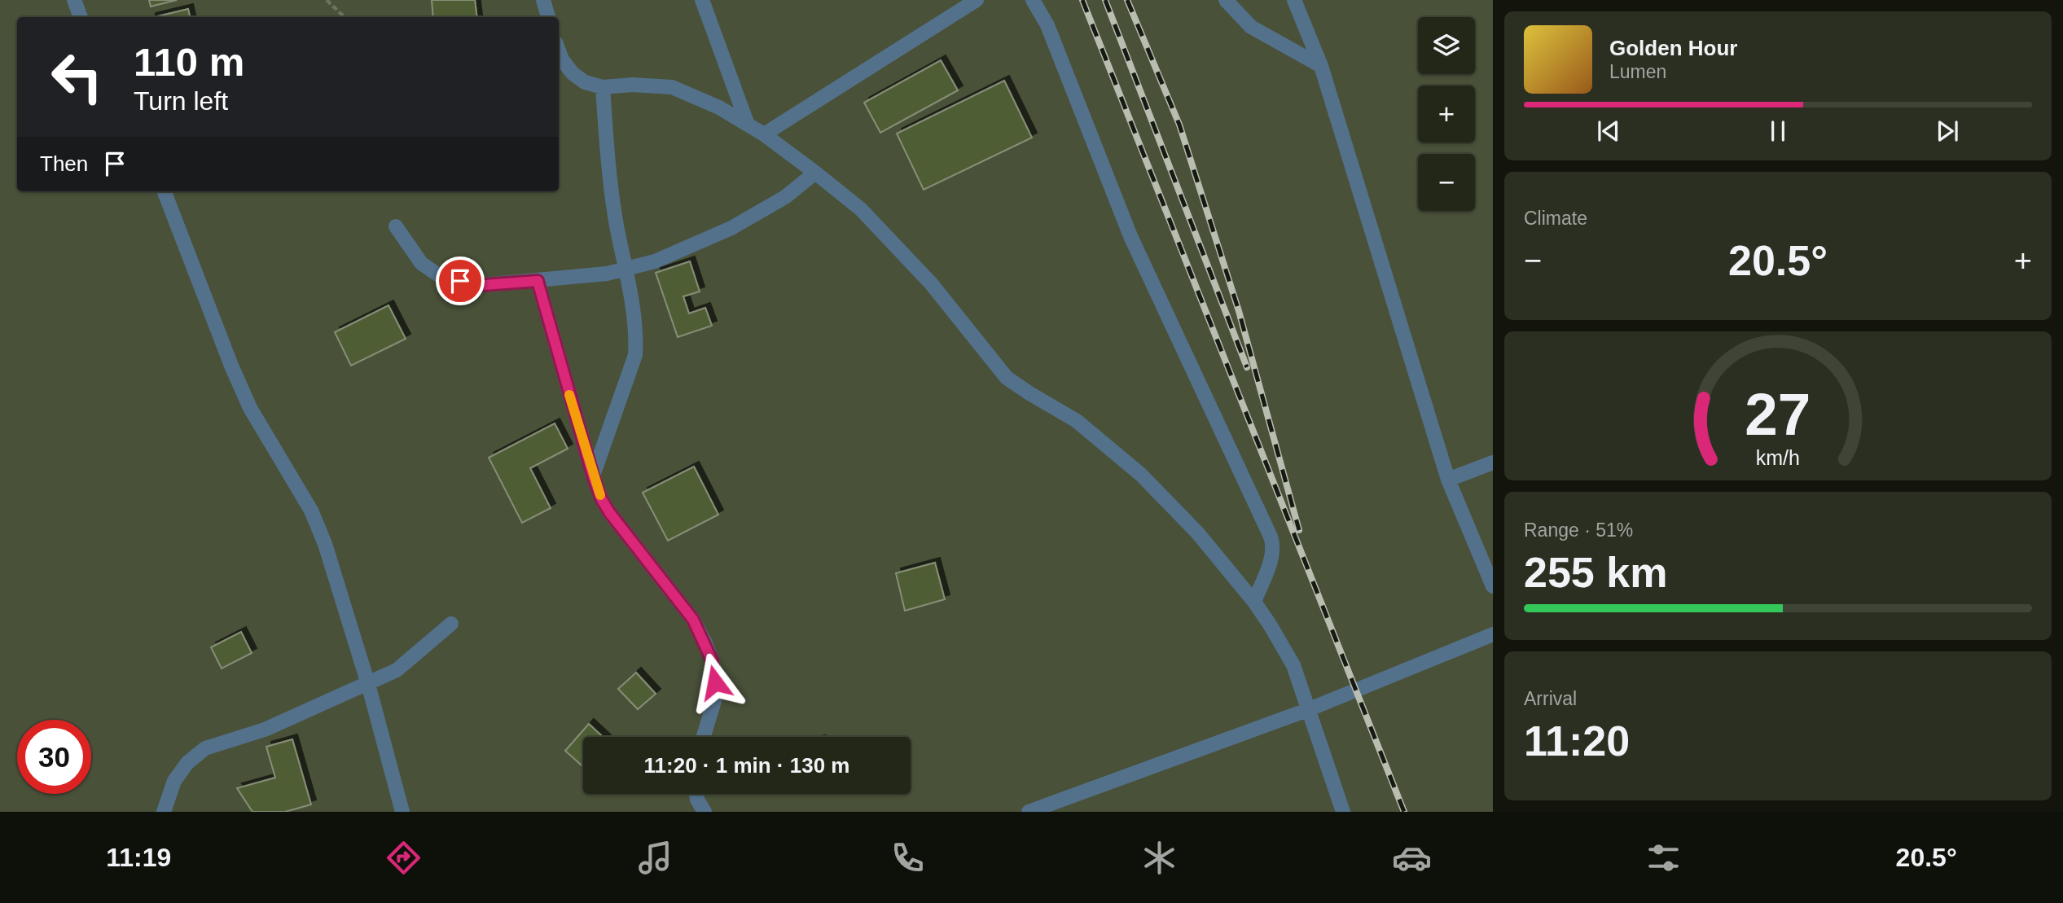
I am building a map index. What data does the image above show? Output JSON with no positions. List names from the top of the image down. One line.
{"page":{"map_buttons":["+","−"],"turn":["110 m","Turn left"],"song":["Golden Hour","Lumen"],"then":"Then","tile":["Climate",["Range · 51%","255 km"],["Arrival","11:20"]],"heat":["−","20.5°","+"],"limit":"30","trip":"11:20 · 1 min · 130 m","tabs":["11:19","20.5°"],"gauge":["27","km/h"]}}
